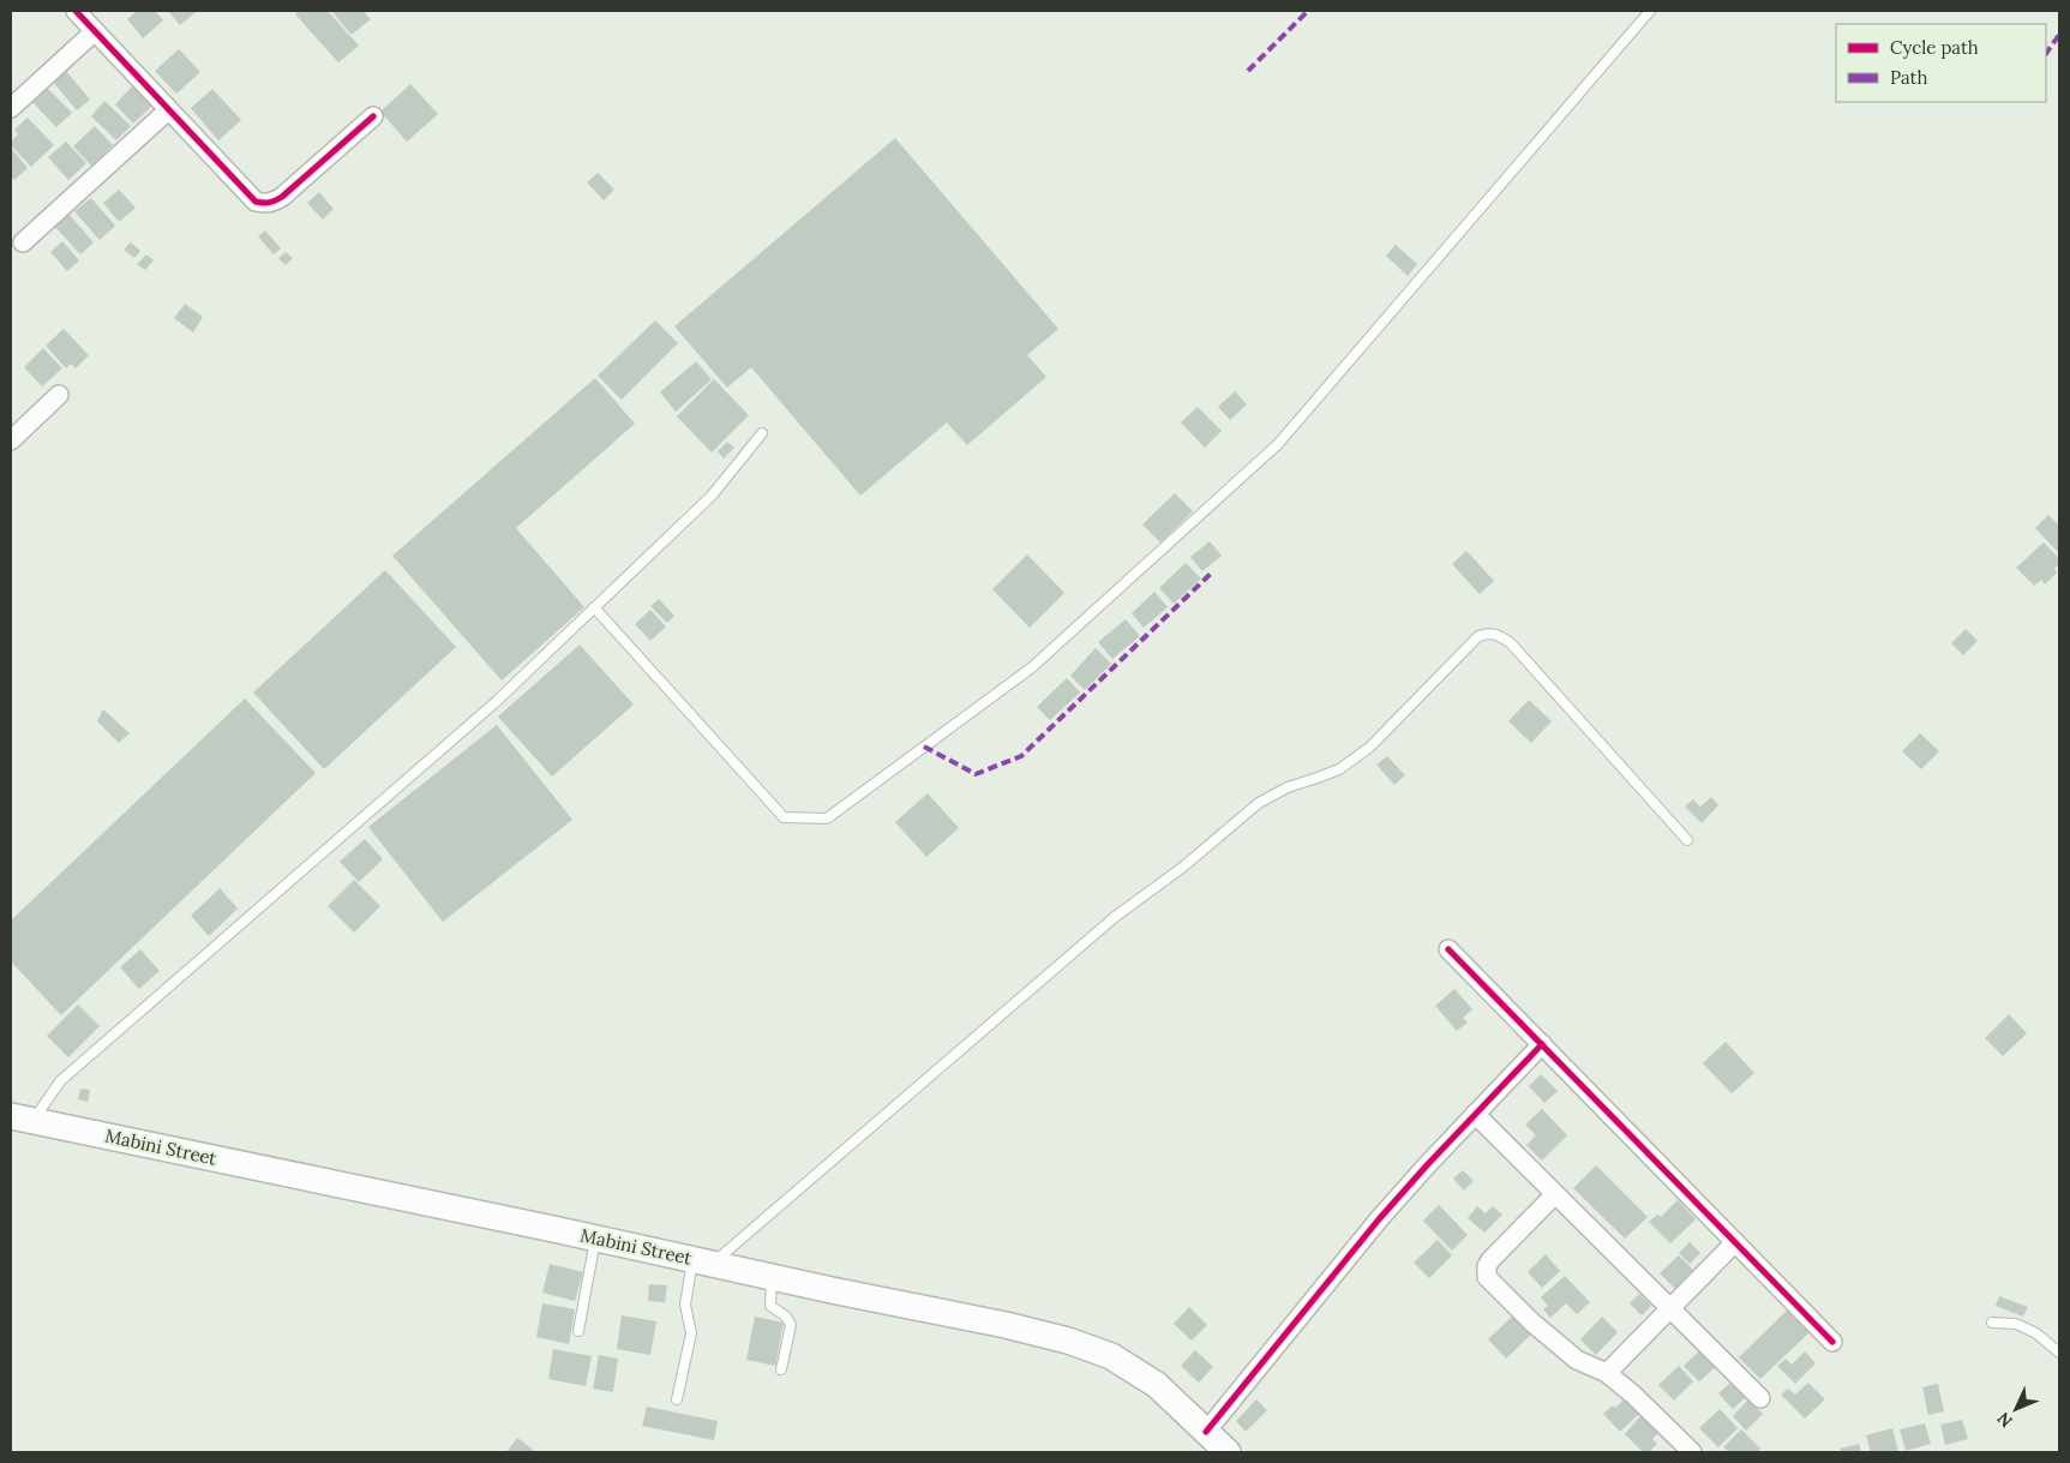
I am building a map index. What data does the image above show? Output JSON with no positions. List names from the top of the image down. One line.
{"streets":{"main road":["Mabini Street"]},"legend":["Cycle path","Path"],"north":"bottom left"}
